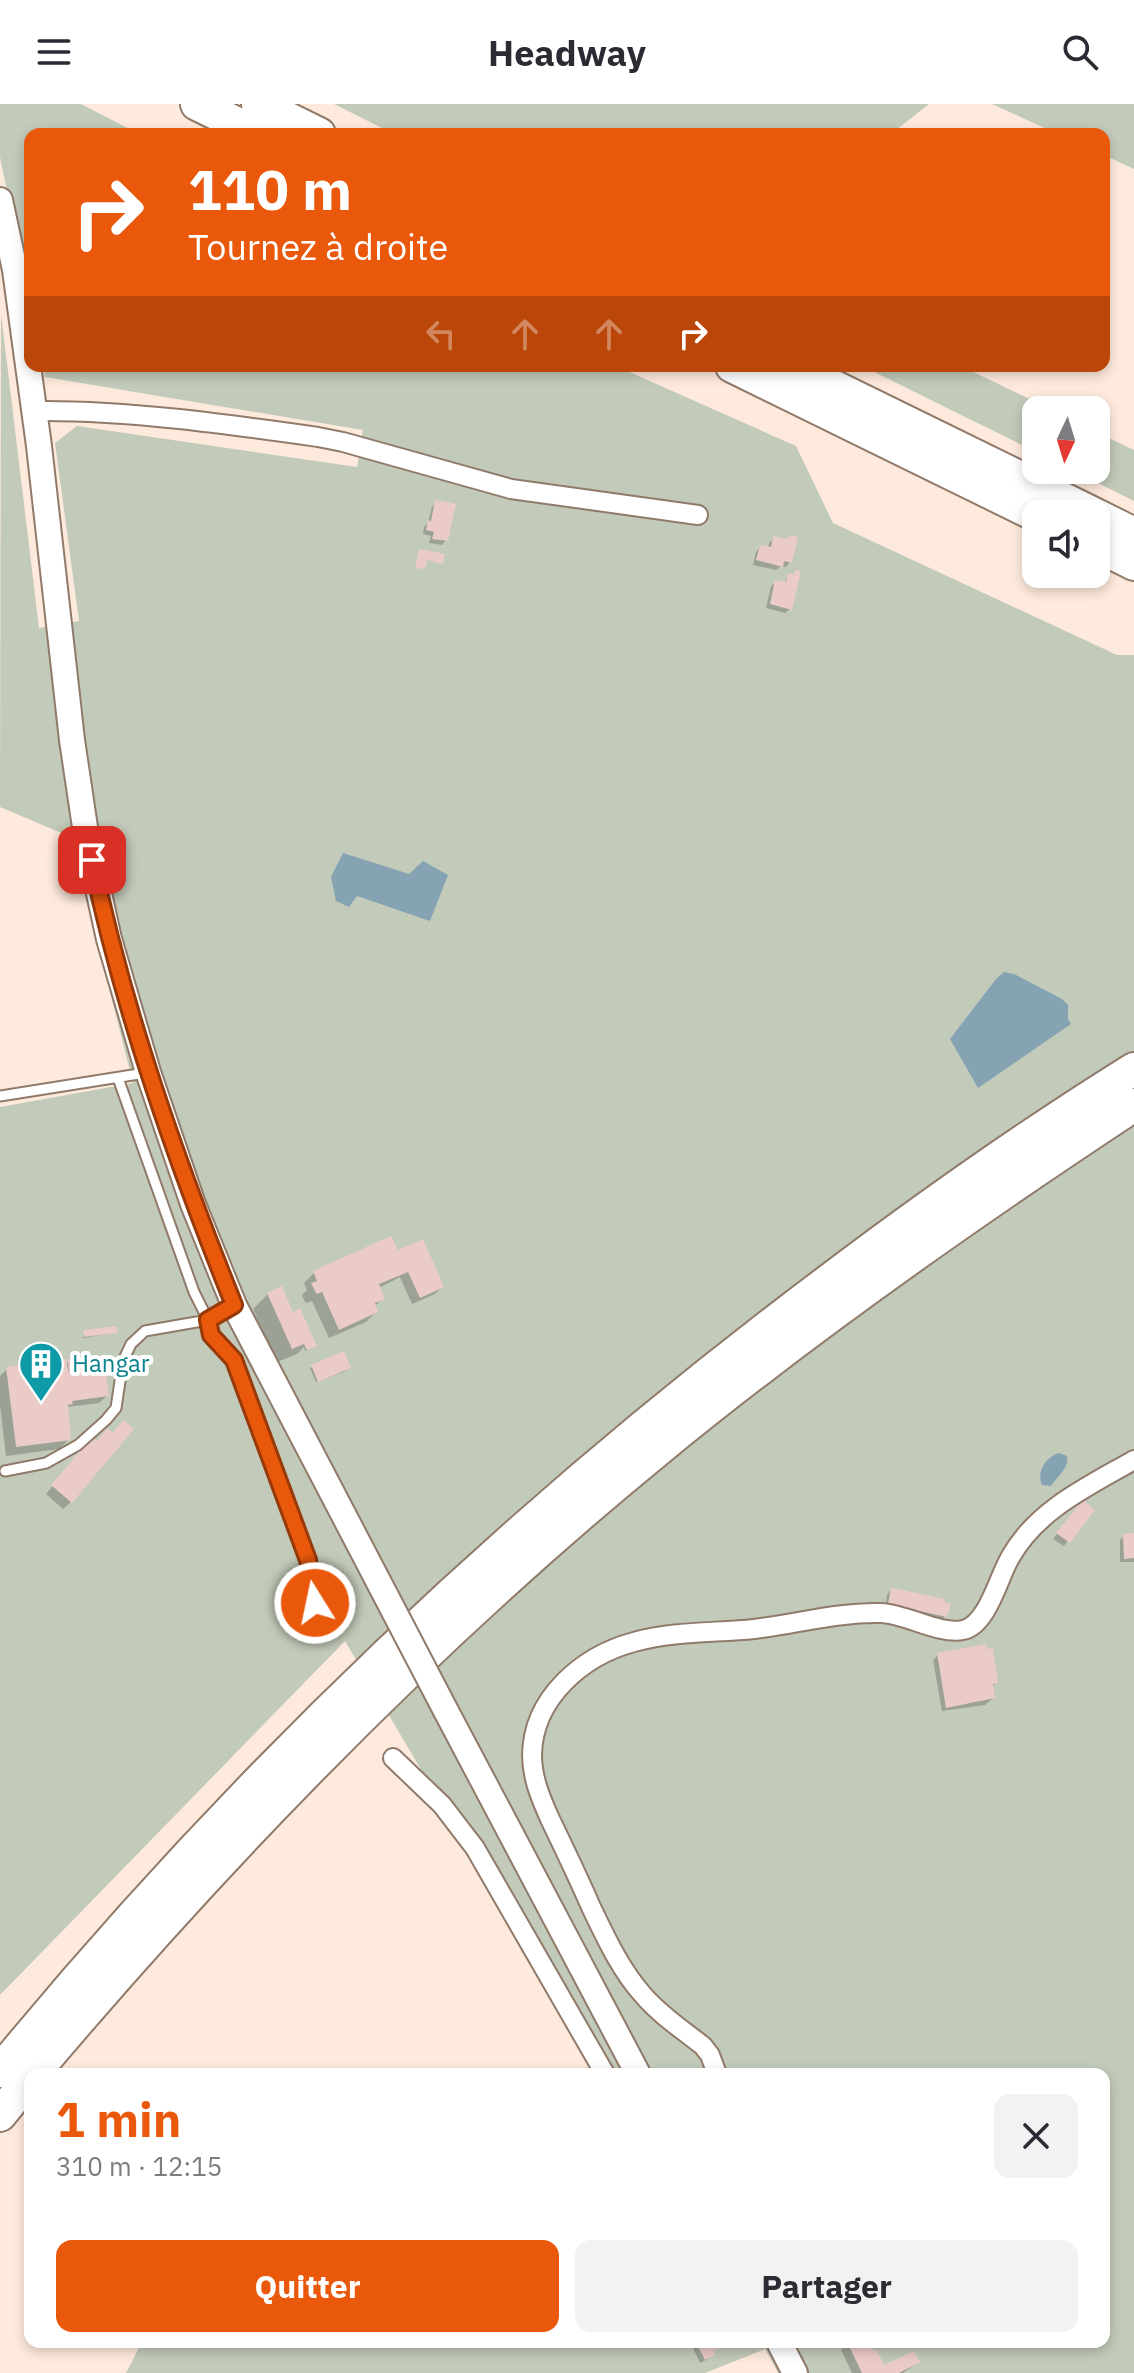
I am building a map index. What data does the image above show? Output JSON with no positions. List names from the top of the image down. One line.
{"places":{"building":["Hangar"]},"north":"bottom","page":{"header":"Headway","turn":["110 m","Tournez à droite"],"heading":["1 min","310 m · 12:15"],"buttons":["Quitter","Partager"]}}
